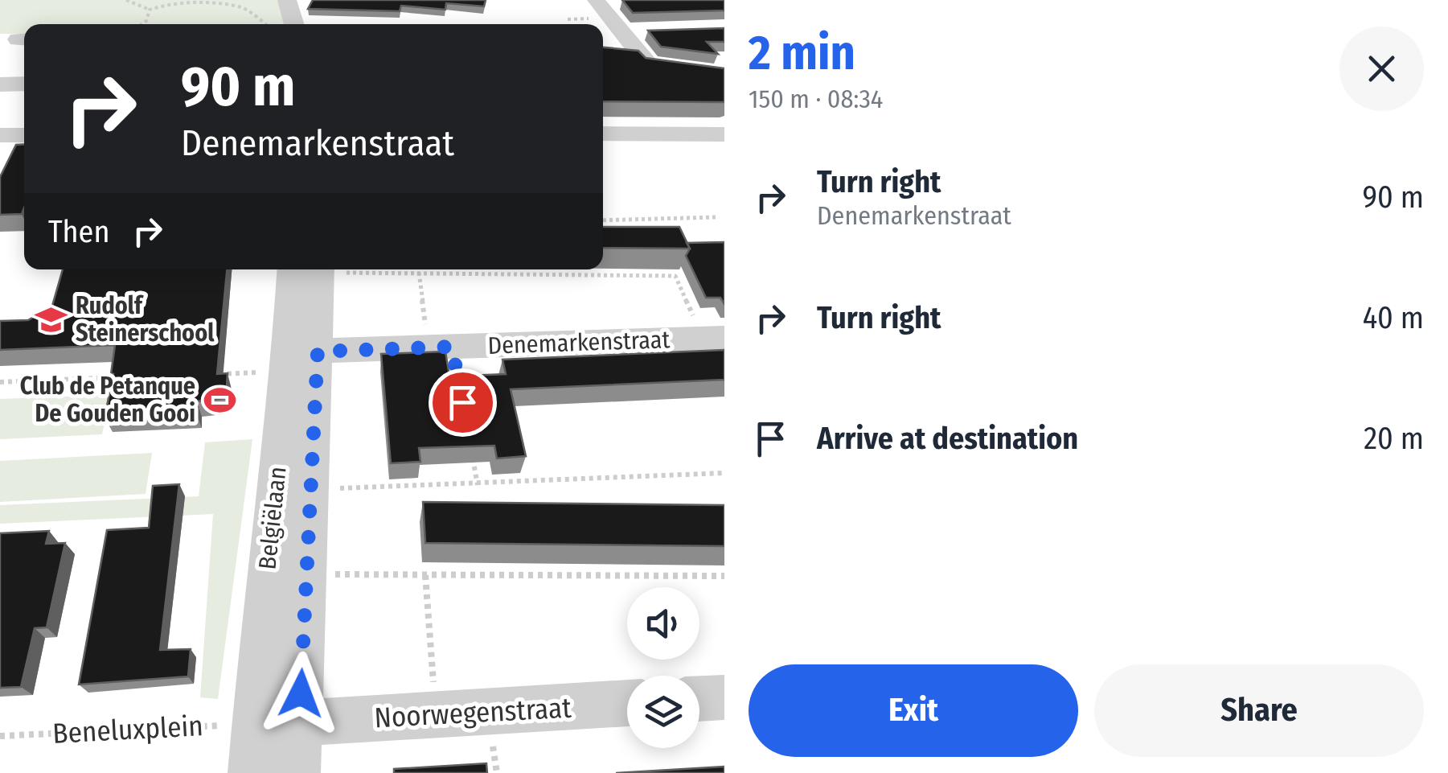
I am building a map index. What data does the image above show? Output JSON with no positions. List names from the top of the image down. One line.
{"streets":{"street":["Denemarkenstraat","Belgiëlaan","Noorwegenstraat"],"path":["Beneluxplein"]},"crossings":[["Denemarkenstraat","Belgiëlaan"],["Belgiëlaan","Noorwegenstraat"],["Belgiëlaan","Beneluxplein"],["Noorwegenstraat","Beneluxplein"]],"places":{"school or university":["Rudolf Steinerschool"],"sports":["Club de Petanque De Gouden Gooi"]},"page":{"heading":["2 min","150 m · 08:34"],"turn":["90 m","Denemarkenstraat"],"list":[{"name":"Turn right","note":"Denemarkenstraat","value":"90 m"},{"name":"Turn right","value":"40 m"},{"name":"Arrive at destination","value":"20 m"}],"then":"Then","buttons":["Exit","Share"]}}
